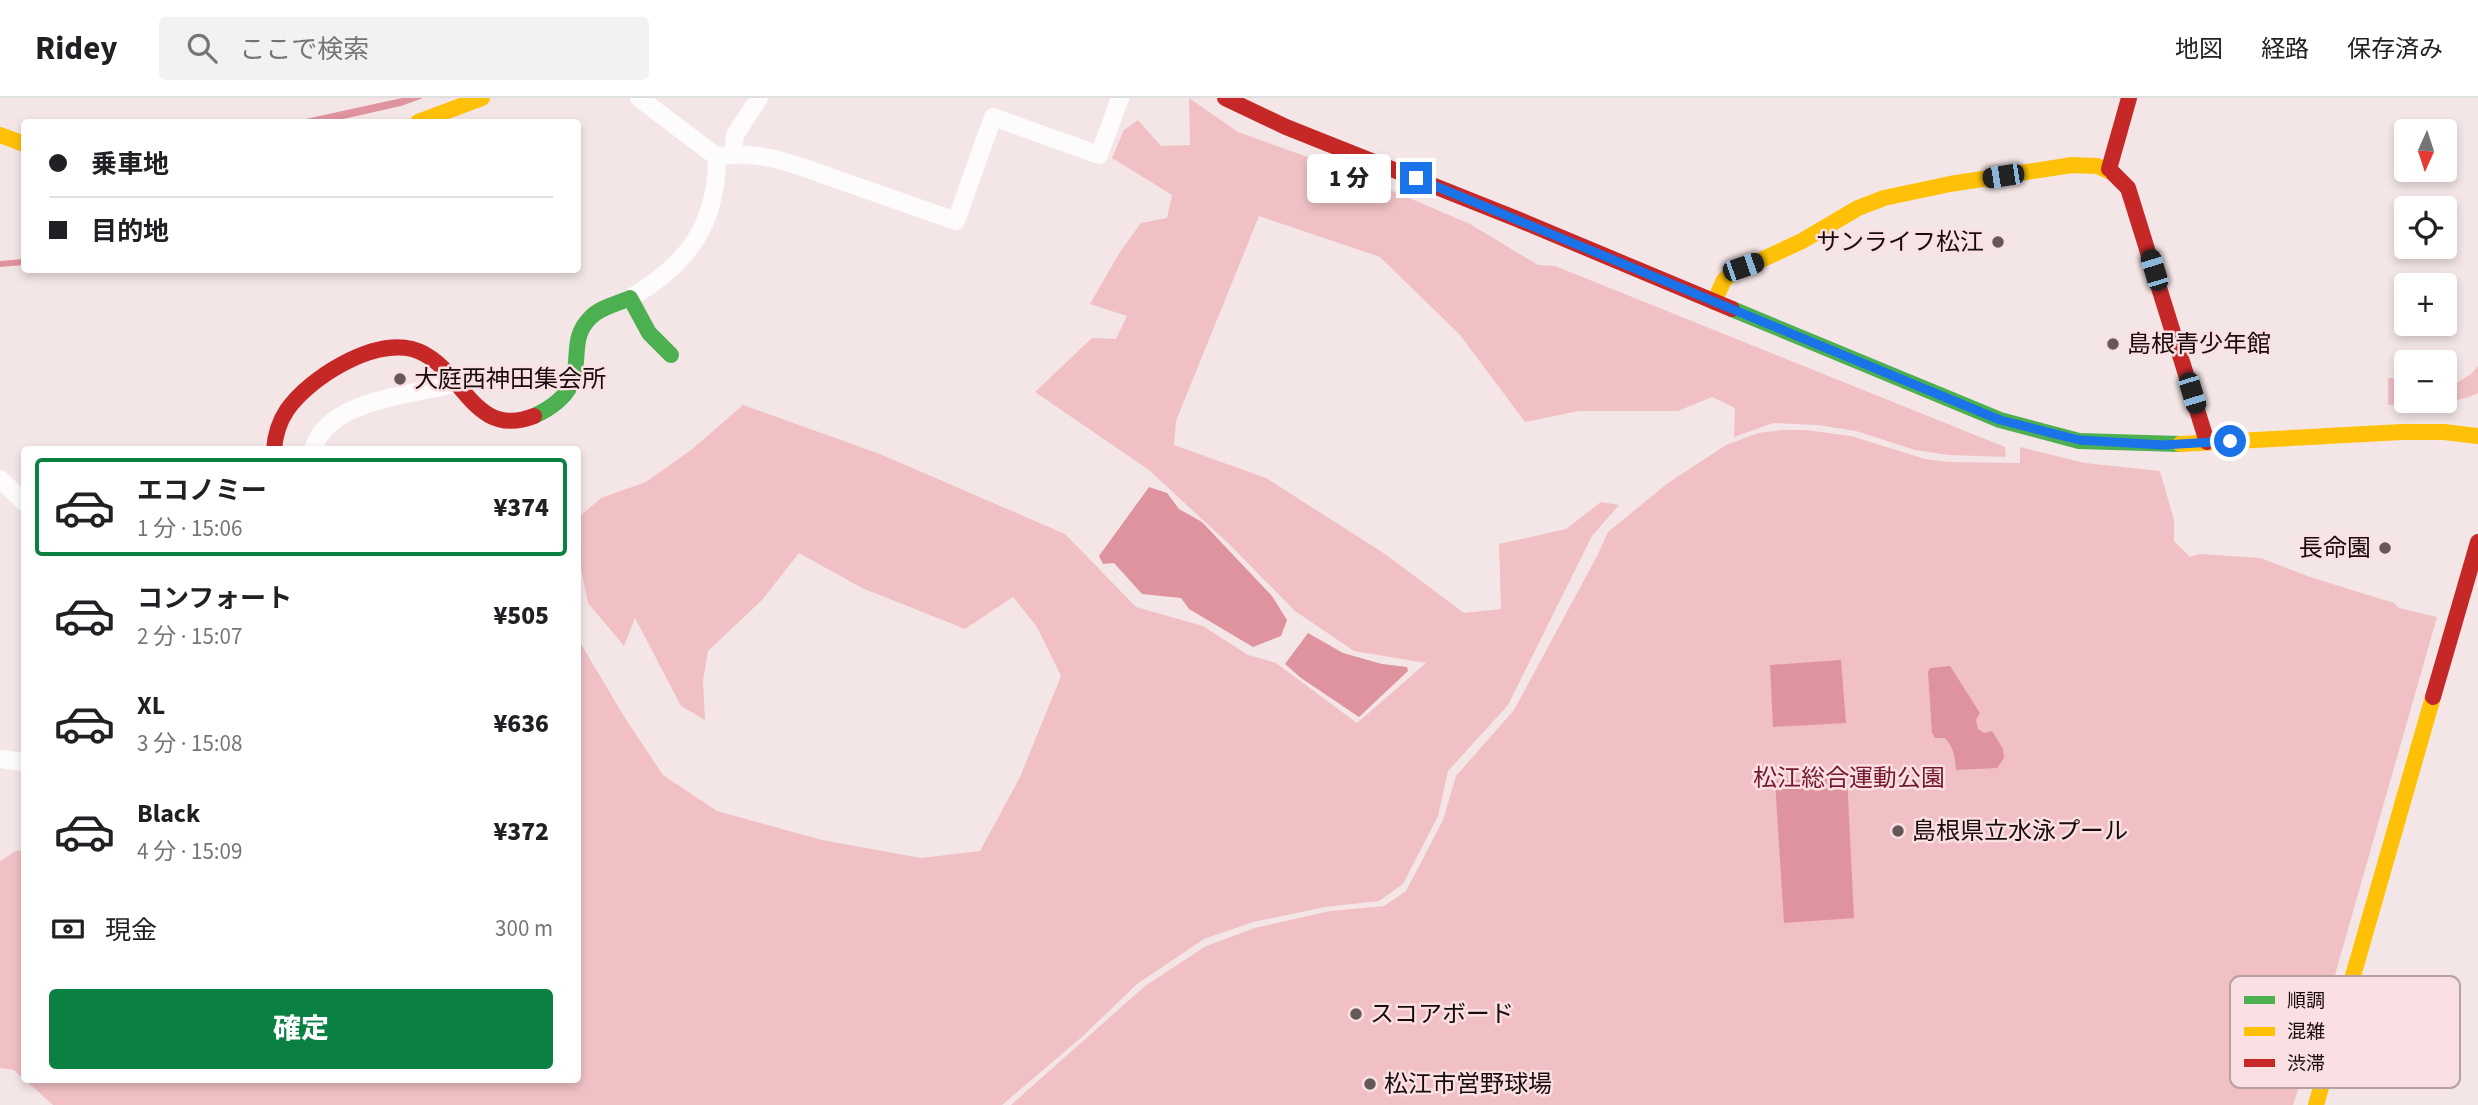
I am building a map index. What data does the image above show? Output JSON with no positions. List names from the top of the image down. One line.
{"parks":["松江総合運動公園"],"places":["サンライフ松江","島根青少年館","大庭西神田集会所","長命園","島根県立水泳プール","スコアボード","松江市営野球場"],"legend":["順調","混雑","渋滞"],"north":"bottom","page":{"header":"Ridey","search":"ここで検索","nav":["地図","経路","保存済み"],"map_buttons":["+","−"],"banner":["乗車地","目的地"],"bubble":"1 分","list":[{"name":"エコノミー","note":"1 分 · 15:06","value":"¥374"},{"name":"コンフォート","note":"2 分 · 15:07","value":"¥505"},{"name":"XL","note":"3 分 · 15:08","value":"¥636"},{"name":"Black","note":"4 分 · 15:09","value":"¥372"}],"pay":["現金","300 m"],"buttons":"確定"}}
